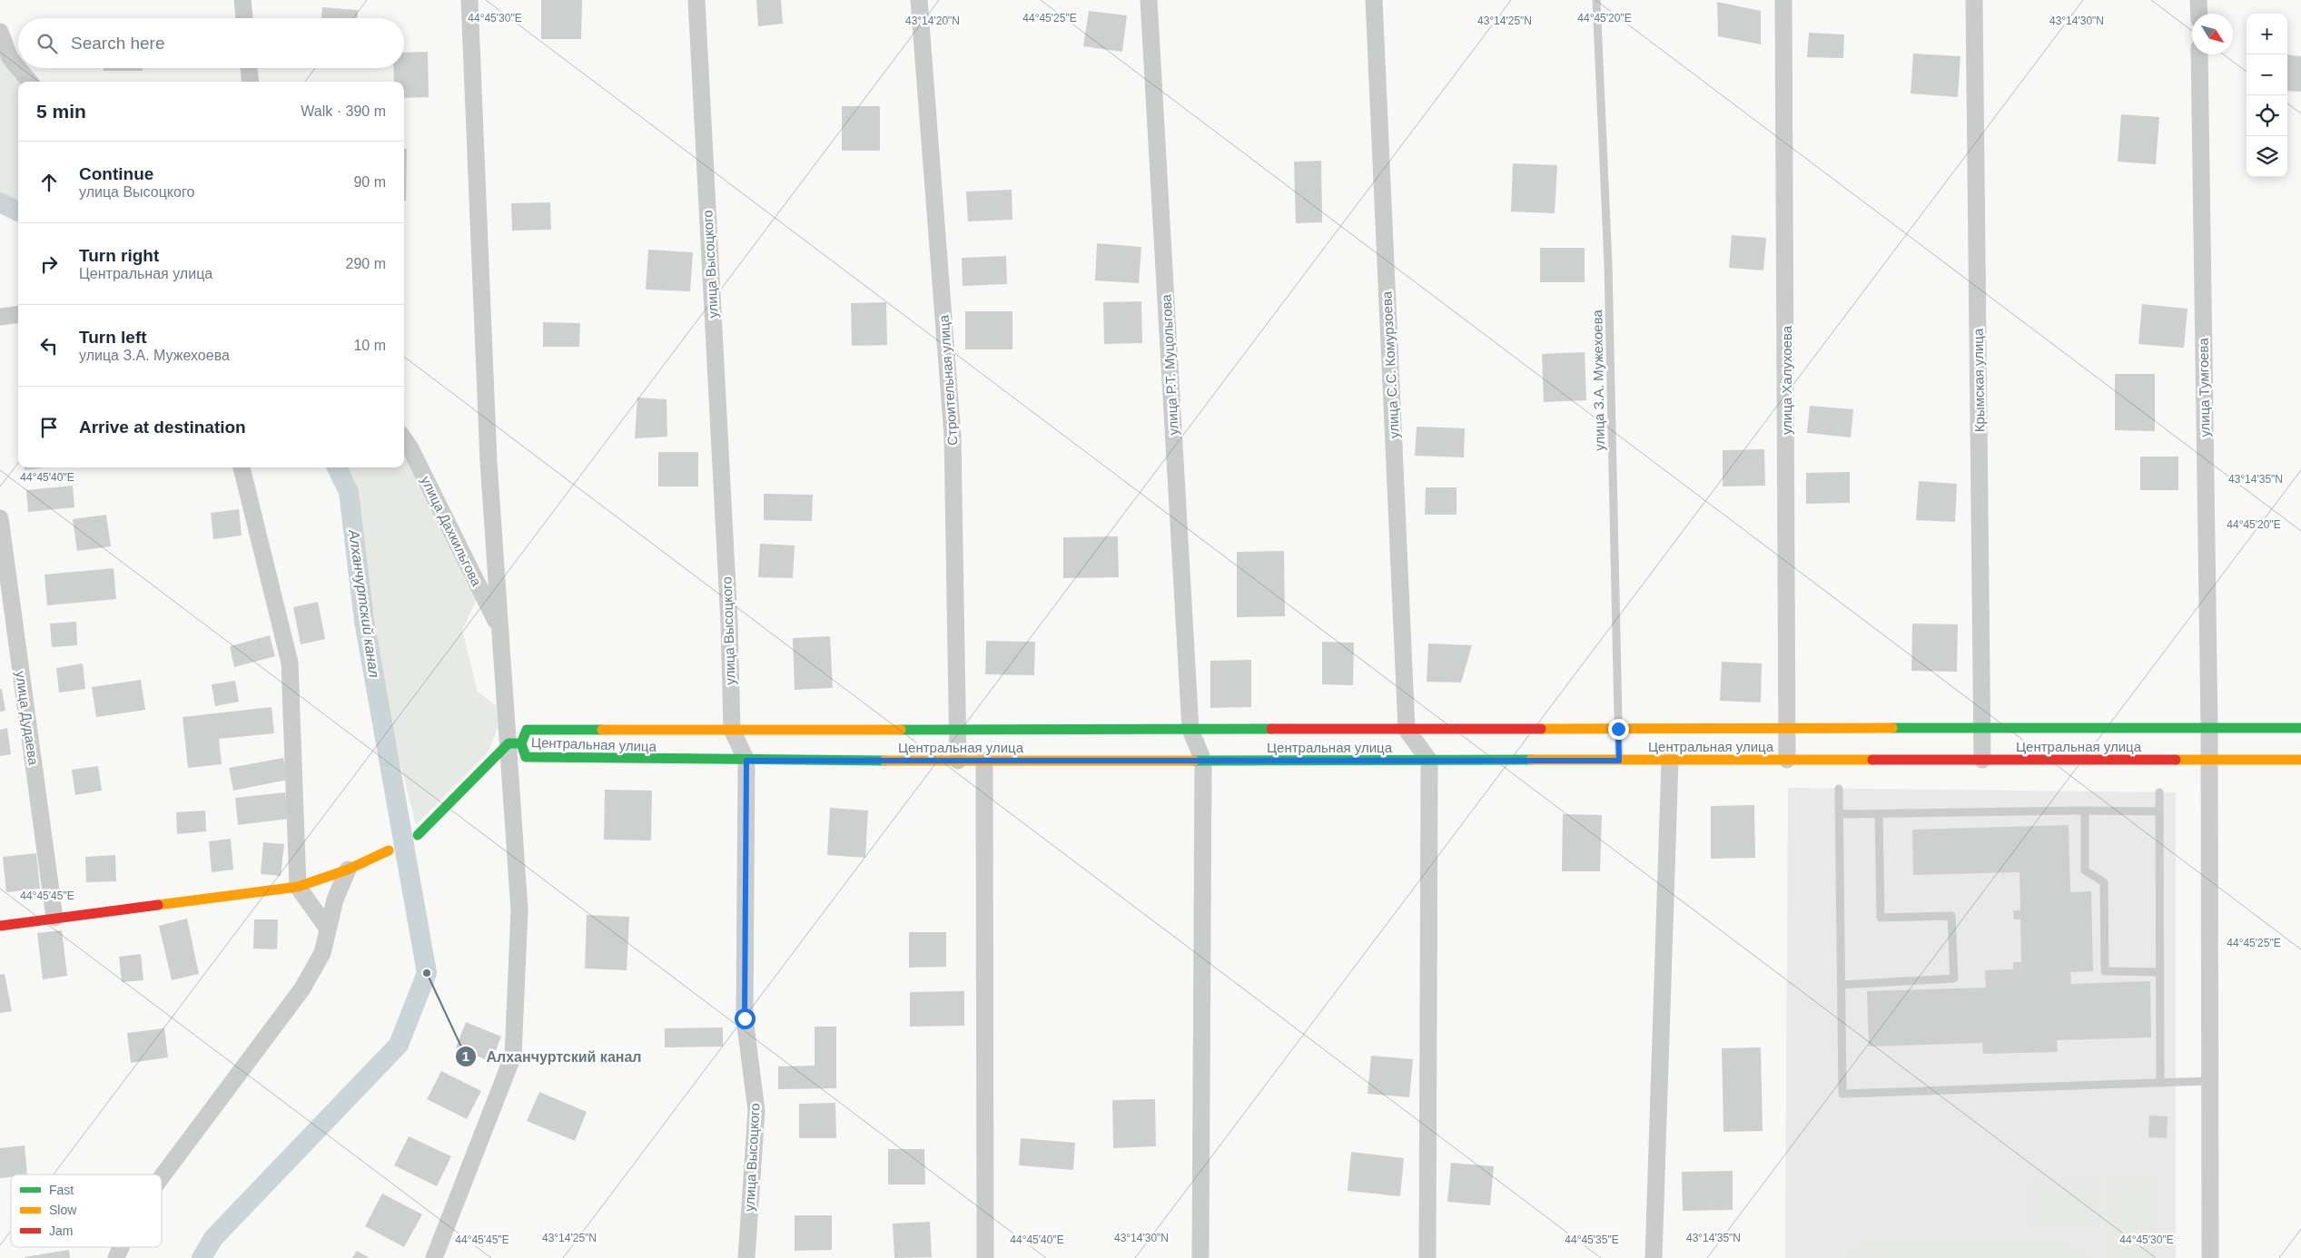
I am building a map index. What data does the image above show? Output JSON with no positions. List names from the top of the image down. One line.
{"streets":{"street":["улица Высоцкого","улица Р.Т. Муцольгова","улица С.С. Комурзоева","Строительная улица","улица Халухоева","Крымская улица","улица Тумгоева","улица Дахкильгова","улица Дудаева","Центральная улица"],"lane":["улица З.А. Мужехоева"]},"crossings":[["улица Высоцкого","Центральная улица"],["улица Р.Т. Муцольгова","Центральная улица"],["улица С.С. Комурзоева","Центральная улица"],["Строительная улица","Центральная улица"],["улица З.А. Мужехоева","Центральная улица"],["улица Халухоева","Центральная улица"],["Крымская улица","Центральная улица"],["улица Тумгоева","Центральная улица"]],"water":["Алханчуртский канал"],"places":["Алханчуртский канал"],"legend":["Fast","Slow","Jam"],"north":"bottom right","page":{"map_buttons":["+","−"],"search":"Search here","heading":["5 min","Walk · 390 m"],"list":[["Continue","улица Высоцкого","90 m"],["Turn right","Центральная улица","290 m"],["Turn left","улица З.А. Мужехоева","10 m"],"Arrive at destination"]},"coordinates":["44°45'30\"E","44°45'25\"E","44°45'20\"E","43°14'20\"N","43°14'25\"N","43°14'30\"N","44°45'40\"E","43°14'35\"N","44°45'45\"E","44°45'35\"E"]}
